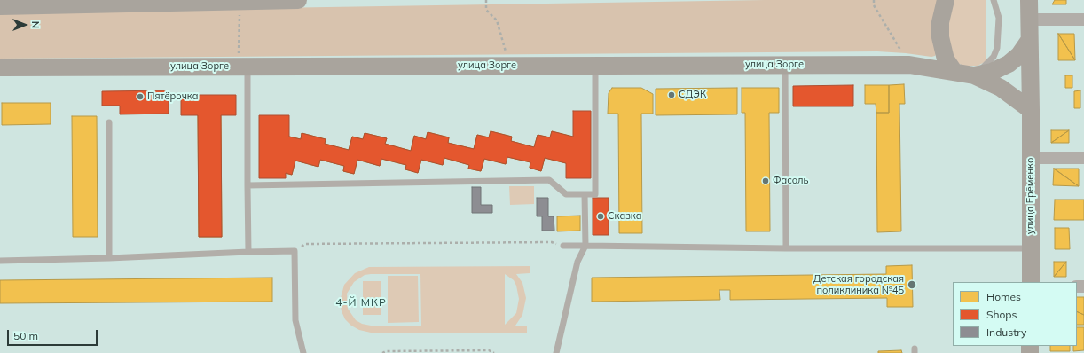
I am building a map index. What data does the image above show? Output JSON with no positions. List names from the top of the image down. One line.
{"streets":{"main road":["улица Зорге","улица Ерёменко"]},"districts":["4-Й МКР"],"places":["СДЭК","Пятёрочка","Фасоль","Сказка","Детская городская поликлиника №45"],"legend":["Homes","Shops","Industry"],"scale_bar":"50 m","north":"right"}
